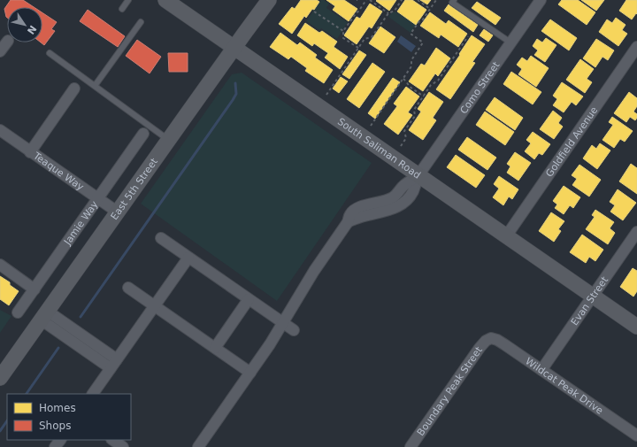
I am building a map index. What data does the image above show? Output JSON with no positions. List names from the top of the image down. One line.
{"streets":{"main road":["South Saliman Road","East 5th Street"],"street":["Como Street","Goldfield Avenue","Teaque Way","Jamie Way","Evan Street","Wildcat Peak Drive","Boundary Peak Street"]},"crossings":[["Como Street","South Saliman Road"],["Goldfield Avenue","South Saliman Road"],["South Saliman Road","East 5th Street"],["South Saliman Road","Evan Street"],["Teaque Way","East 5th Street"],["Teaque Way","Jamie Way"],["Evan Street","Wildcat Peak Drive"],["Wildcat Peak Drive","Boundary Peak Street"]],"legend":["Homes","Shops"],"north":"bottom right"}
